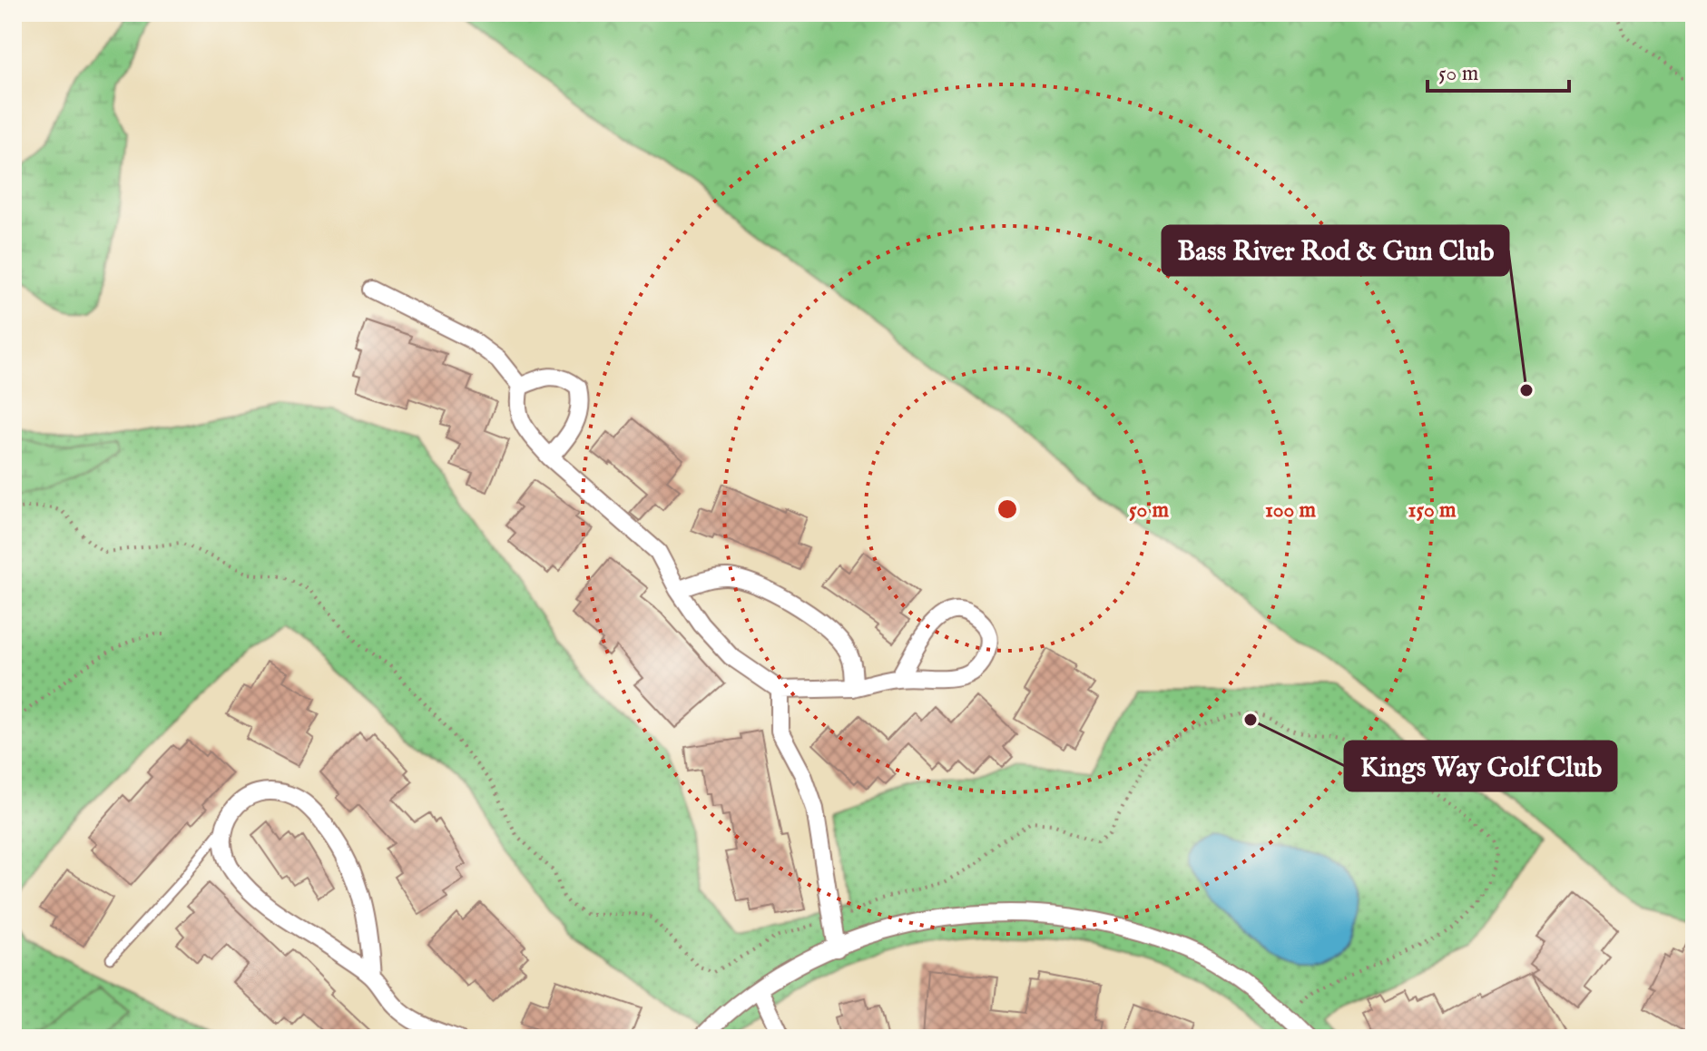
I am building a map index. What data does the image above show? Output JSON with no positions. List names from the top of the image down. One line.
{"places":["Bass River Rod & Gun Club","Kings Way Golf Club"],"scale_bar":"50 m","rings":["50 m","100 m","150 m"]}
